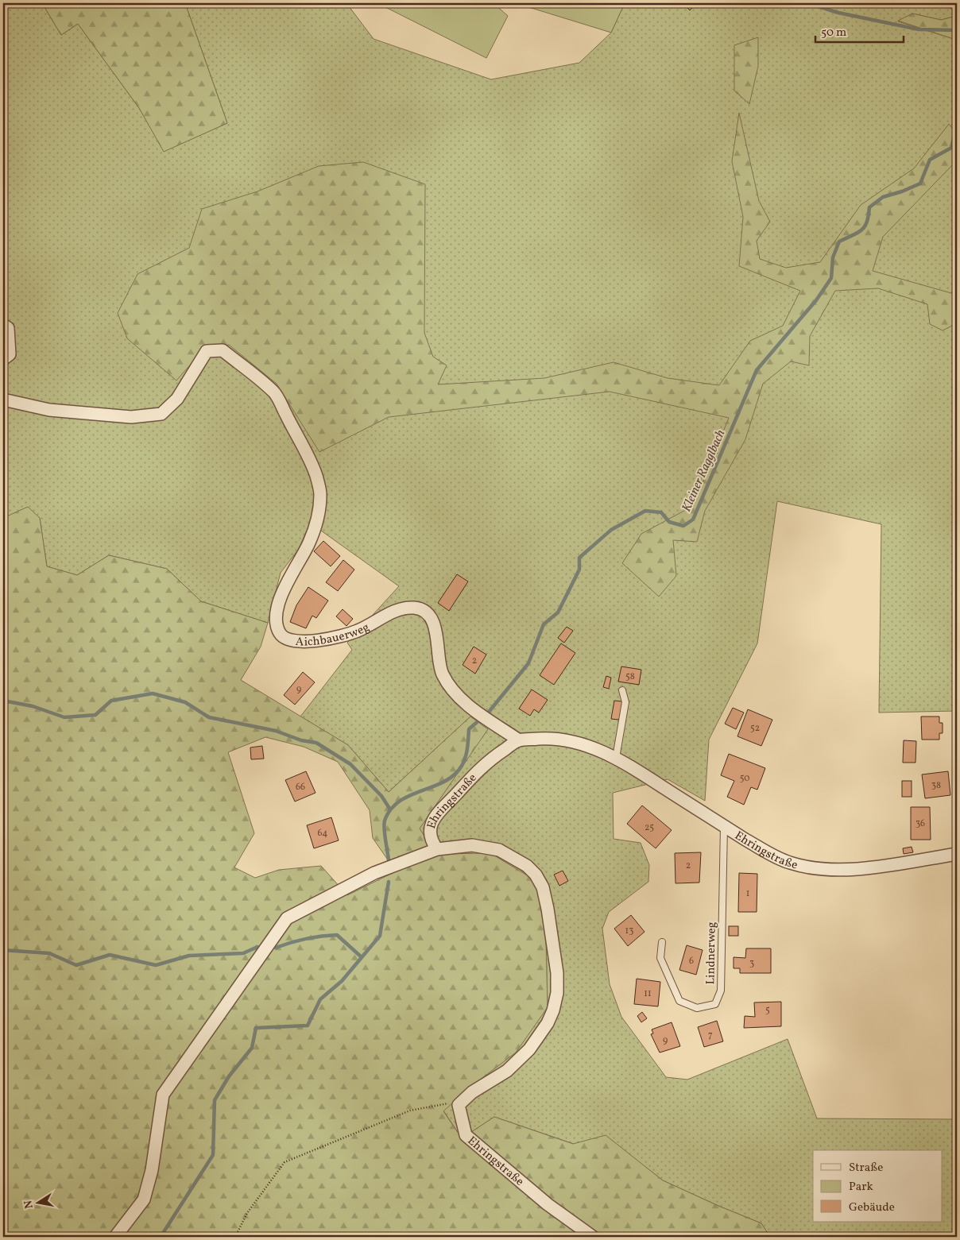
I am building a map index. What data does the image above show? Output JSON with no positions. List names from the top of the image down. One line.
{"streets":{"street":["Aichbauerweg","Ehringstraße"],"lane":["Lindnerweg"]},"crossings":[["Aichbauerweg","Ehringstraße"],["Ehringstraße","Lindnerweg"]],"water":["Kleiner Ragglbach"],"house_numbers":["2","58","9","52","50","38","66","36","25","64","2","1","13","6","3","11","5","7","9"],"legend":["Straße","Park","Gebäude"],"scale_bar":"50 m","north":"left"}
